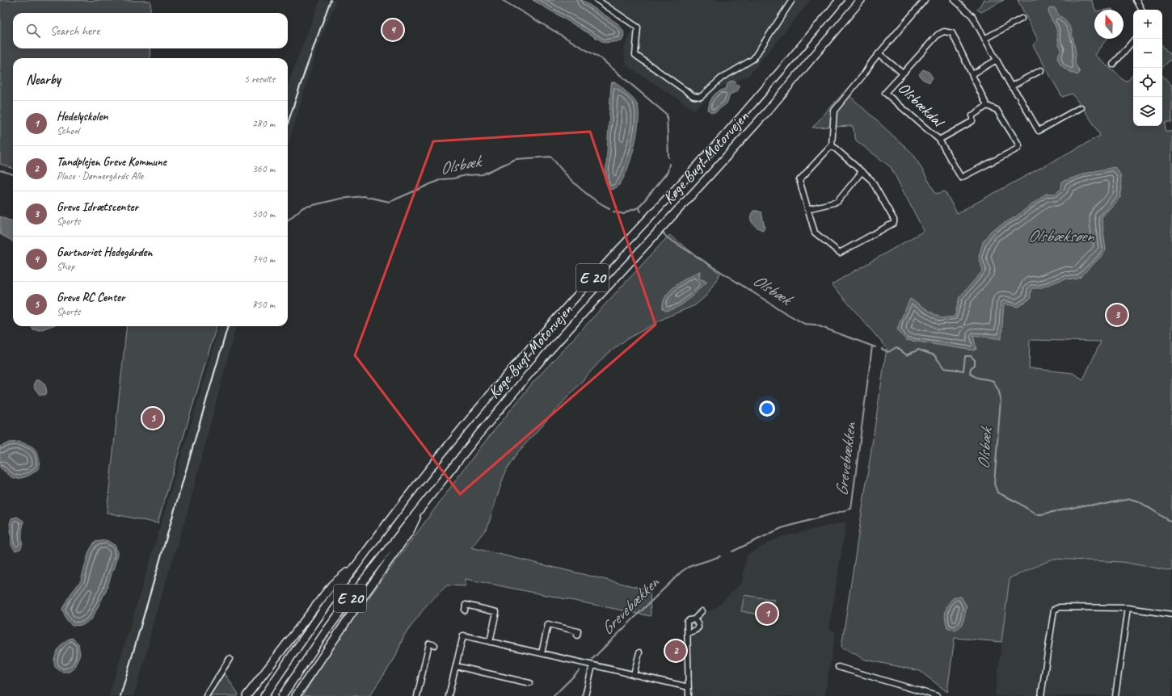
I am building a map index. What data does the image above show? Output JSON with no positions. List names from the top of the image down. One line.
{"streets":{"highway":["Køge Bugt Motorvejen","E 20"],"street":["Olsbækdal"]},"water":["Olsbæk","Olsbæksøen","Grevebækken"],"north":"top","page":{"map_buttons":["+","−"],"search":"Search here","pins":["4","3","5","1","2"],"heading":["Nearby","5 results"],"list":[{"mark":"1","name":"Hedelyskolen","note":"School","value":"280 m"},{"mark":"2","name":"Tandplejen Greve Kommune","note":"Place · Dønnergårds Alle","value":"360 m"},{"mark":"3","name":"Greve Idrætscenter","note":"Sports","value":"500 m"},{"mark":"4","name":"Gartneriet Hedegården","note":"Shop","value":"740 m"},{"mark":"5","name":"Greve RC Center","note":"Sports","value":"850 m"}]}}
